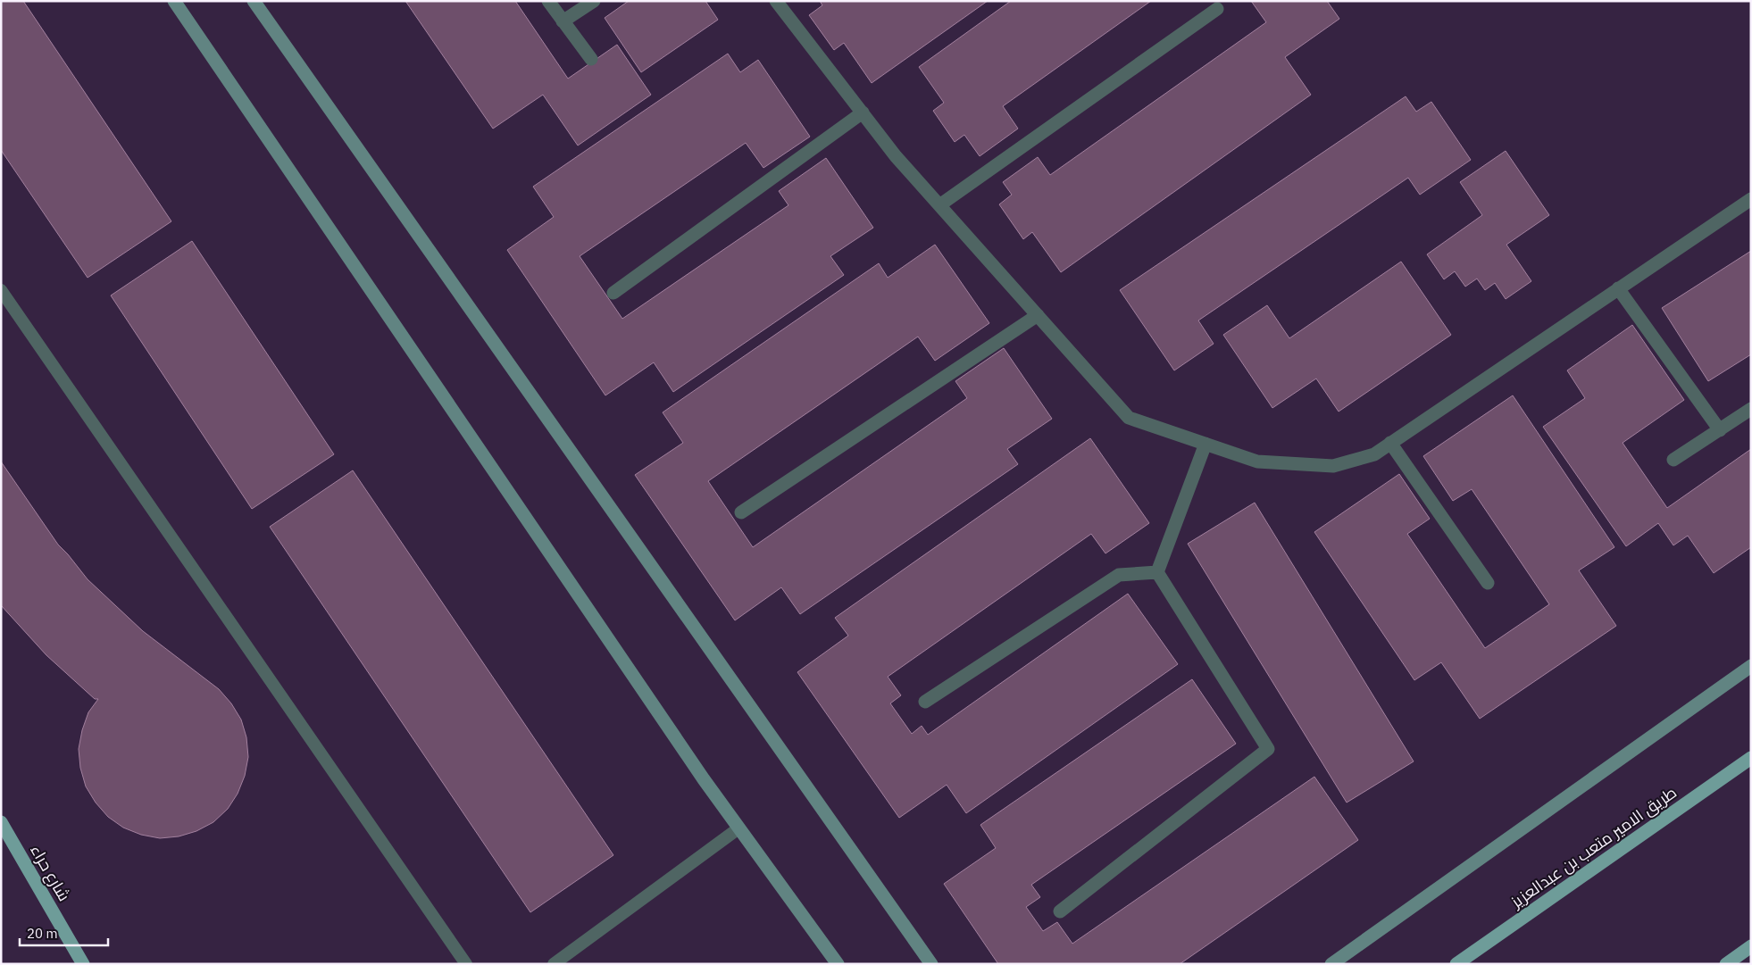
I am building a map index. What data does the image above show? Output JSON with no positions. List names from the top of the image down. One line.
{"streets":{"main road":["طريق الامير متعب بن عبدالعزيز","شارع حراء"]},"scale_bar":"20 m"}
